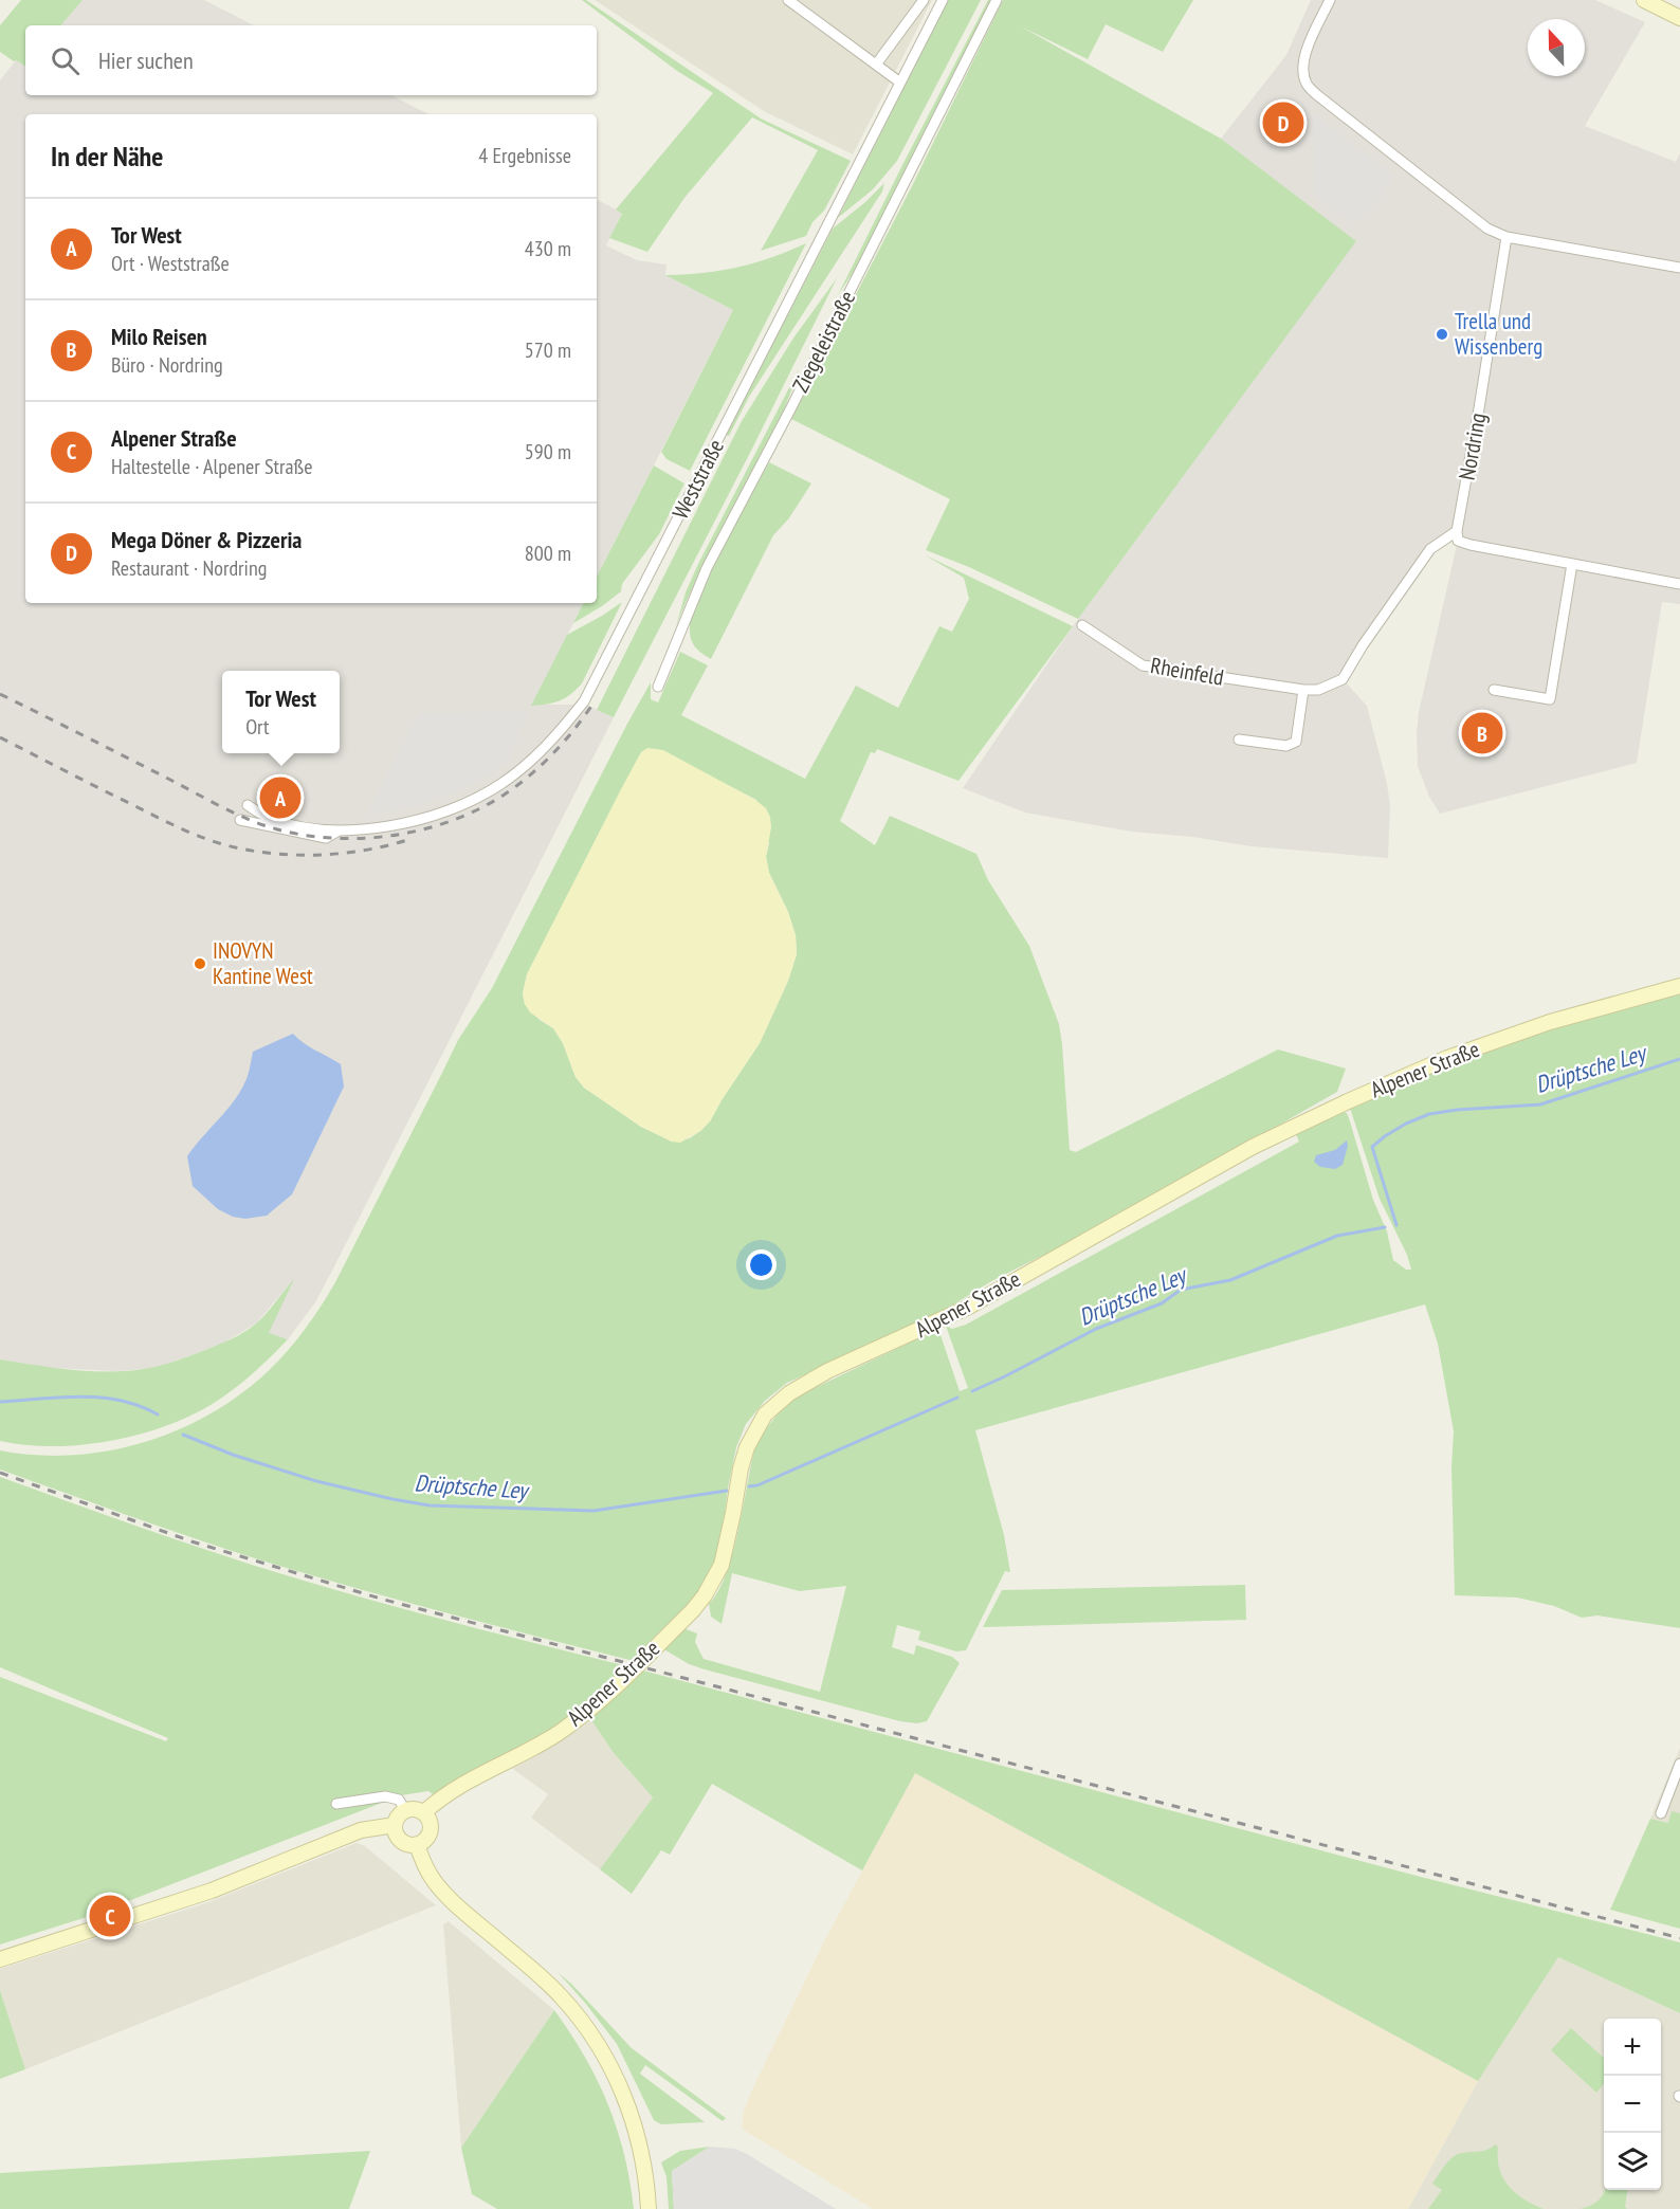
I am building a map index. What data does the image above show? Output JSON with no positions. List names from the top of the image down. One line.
{"streets":{"street":["Ziegeleistraße","Nordring","Weststraße","Rheinfeld","Alpener Straße"]},"crossings":[["Nordring","Rheinfeld"]],"water":["Drüptsche Ley"],"places":["Trella und Wissenberg","INOVYN Kantine West"],"north":"top","page":{"search":"Hier suchen","pins":["D","B","A","C"],"heading":["In der Nähe","4 Ergebnisse"],"list":[{"mark":"A","name":"Tor West","note":"Ort · Weststraße","value":"430 m"},{"mark":"B","name":"Milo Reisen","note":"Büro · Nordring","value":"570 m"},{"mark":"C","name":"Alpener Straße","note":"Haltestelle · Alpener Straße","value":"590 m"},{"mark":"D","name":"Mega Döner & Pizzeria","note":"Restaurant · Nordring","value":"800 m"}],"popup":["Tor West","Ort"],"map_buttons":["+","−"]}}
